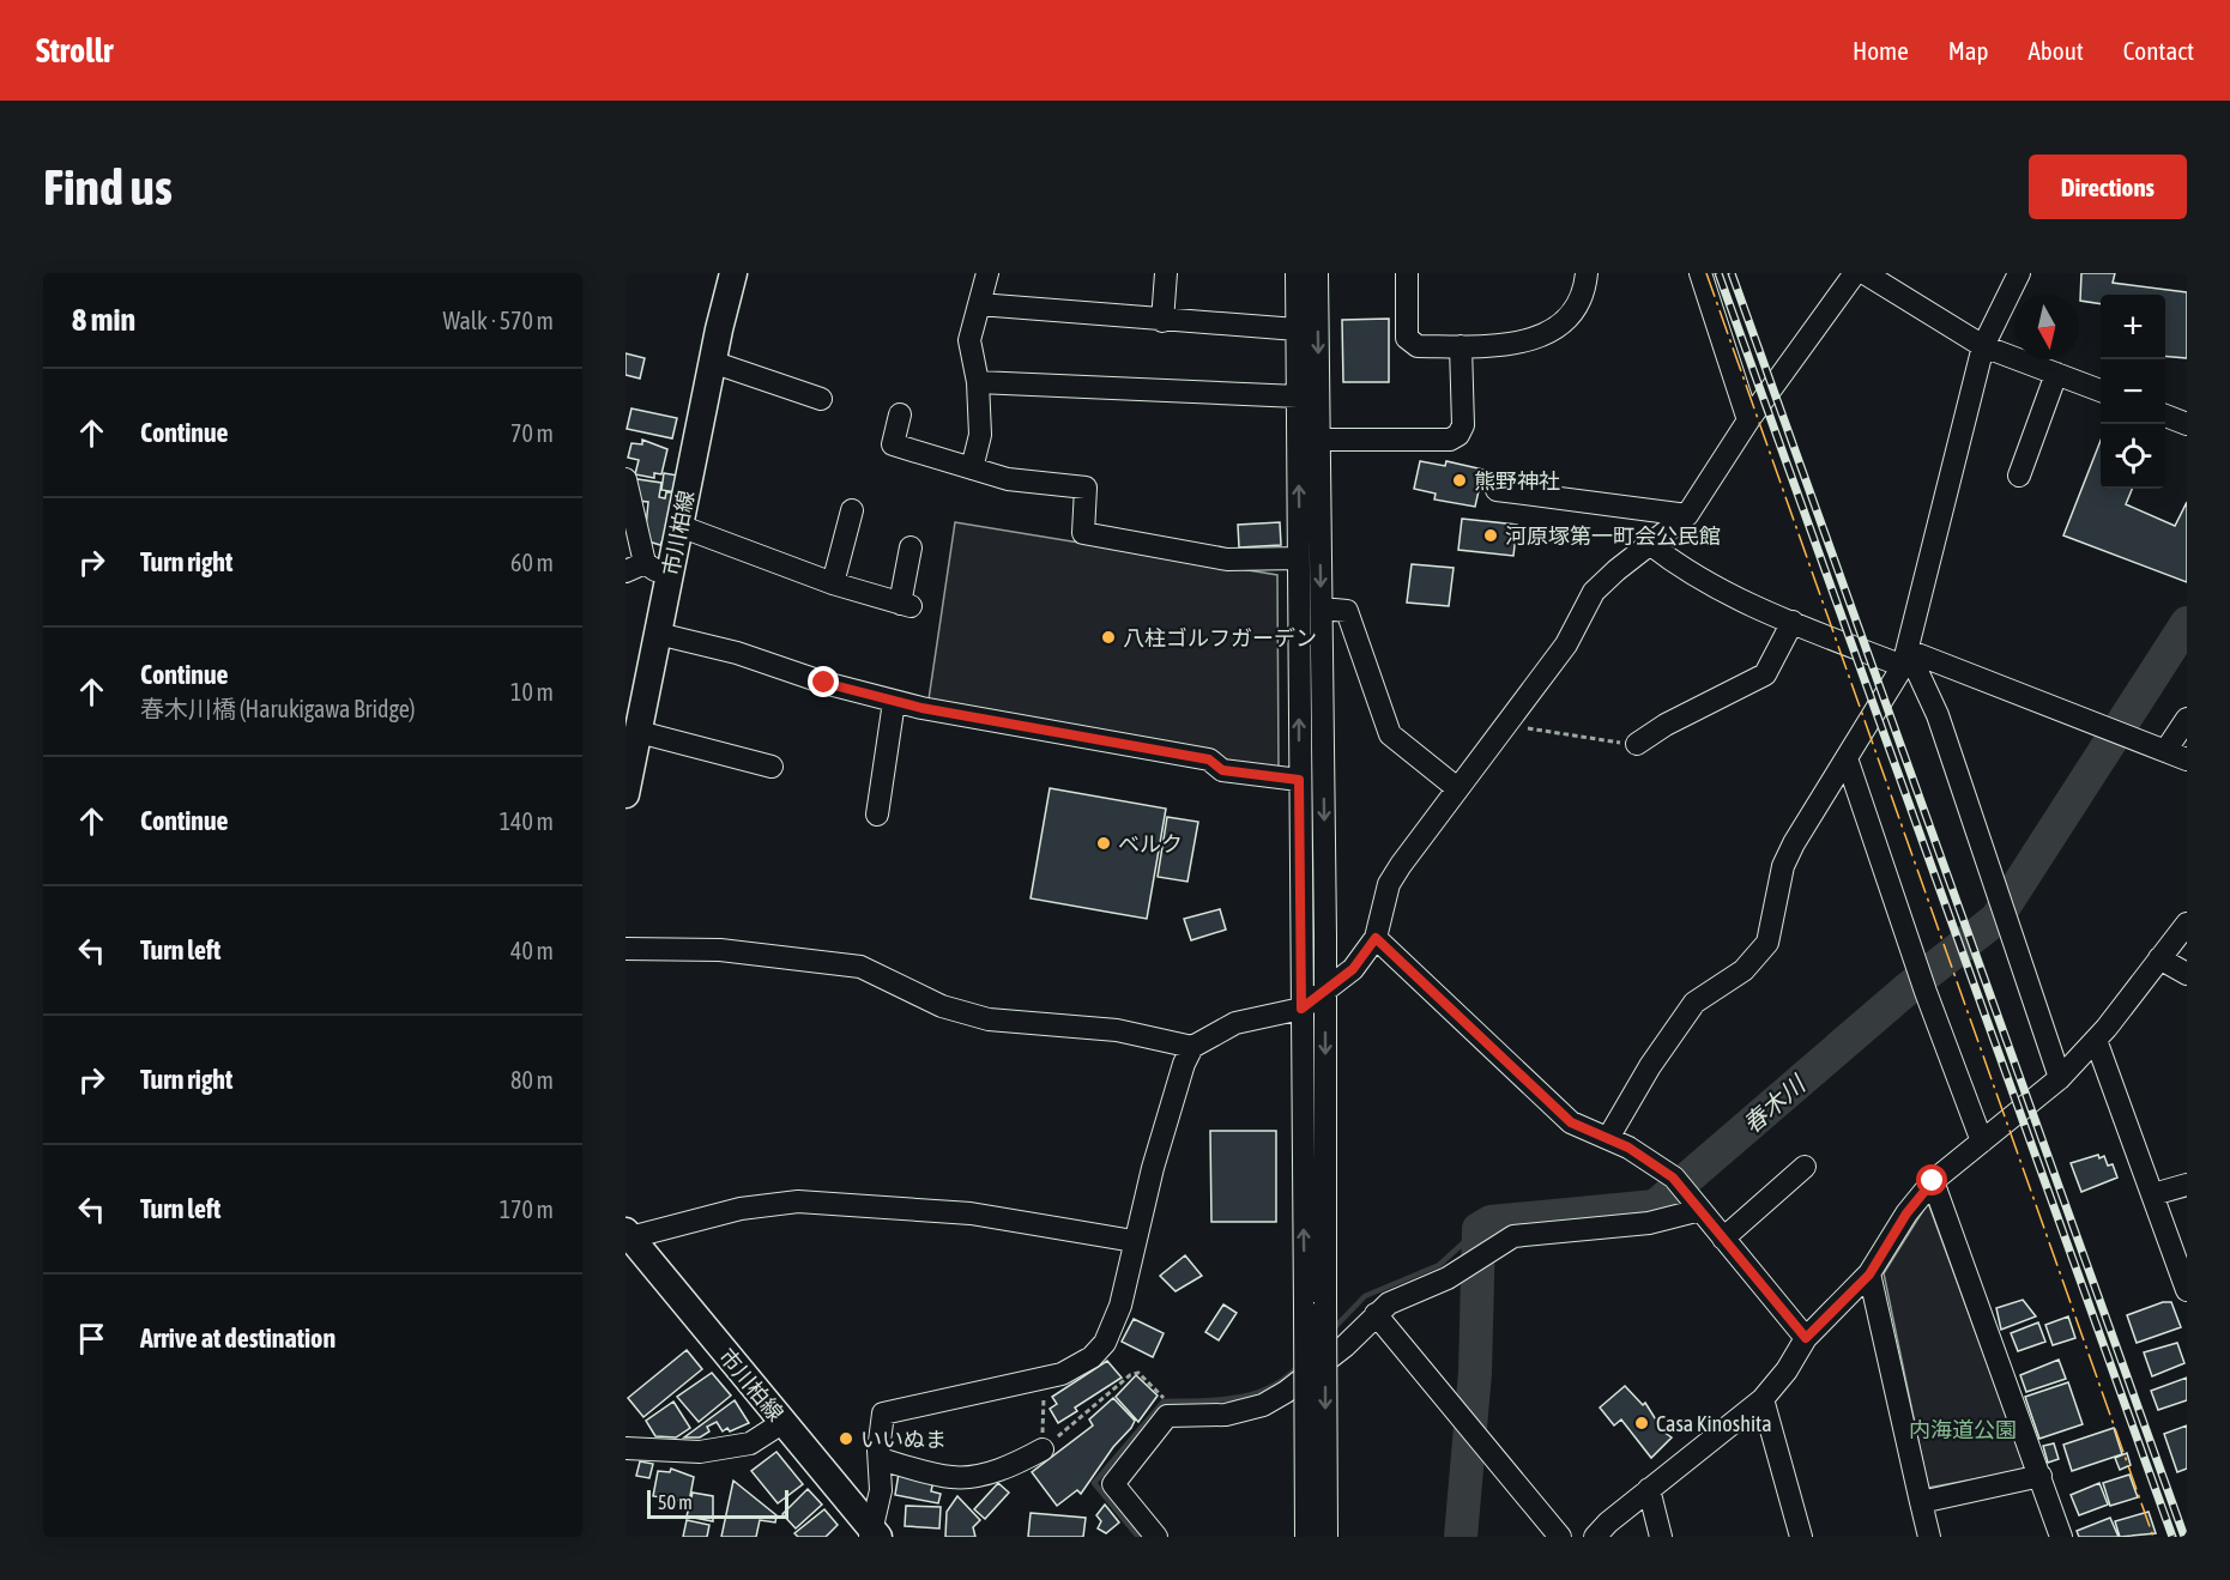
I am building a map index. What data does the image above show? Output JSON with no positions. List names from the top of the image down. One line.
{"streets":{"main road":["市川柏線"]},"water":["春木川"],"parks":["内海道公園"],"places":["熊野神社","河原塚第一町会公民館","八柱ゴルフガーデン","ベルク","Casa Kinoshita","いいぬま"],"scale_bar":"50 m","north":"bottom","page":{"header":"Strollr","nav":["Home","Map","About","Contact"],"buttons":"Directions","title":"Find us","heading":["8 min","Walk · 570 m"],"map_buttons":["+","−"],"list":[["Continue","70 m"],["Turn right","60 m"],["Continue","春木川橋 (Harukigawa Bridge)","10 m"],["Continue","140 m"],["Turn left","40 m"],["Turn right","80 m"],["Turn left","170 m"],"Arrive at destination"],"scale":"50 m"}}
